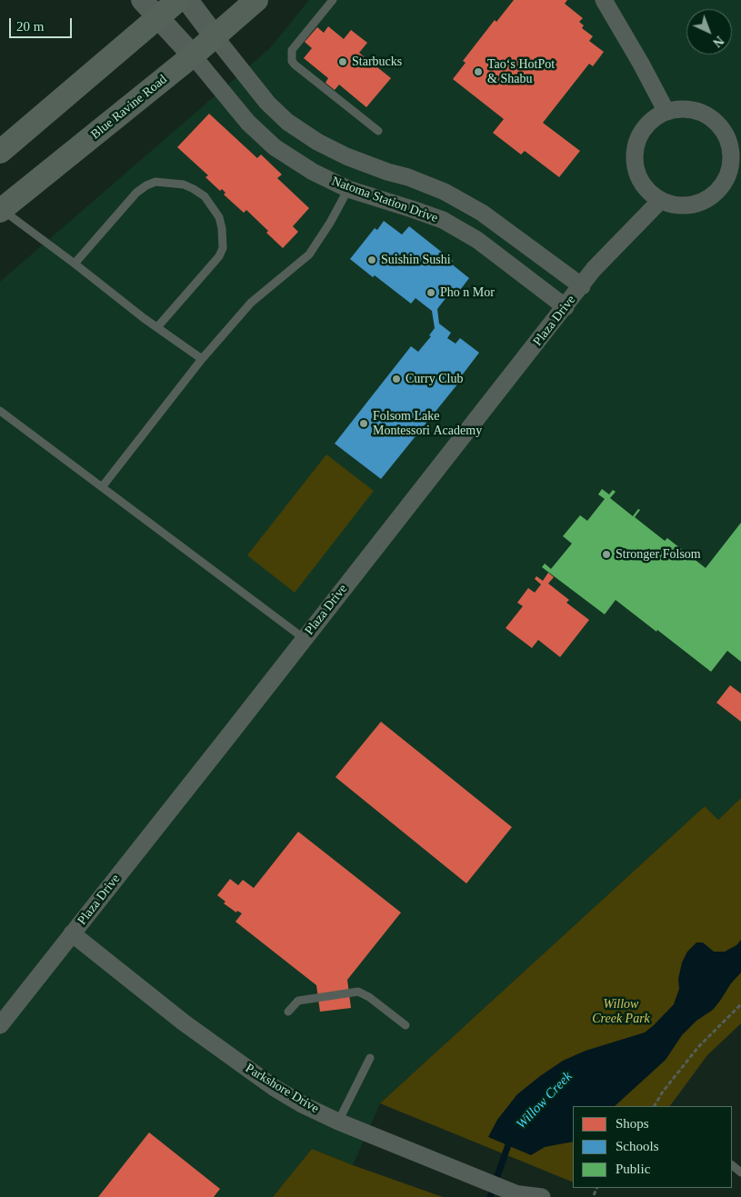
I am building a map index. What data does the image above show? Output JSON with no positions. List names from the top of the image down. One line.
{"streets":{"main road":["Blue Ravine Road"],"street":["Natoma Station Drive","Plaza Drive","Parkshore Drive"]},"crossings":[["Blue Ravine Road","Natoma Station Drive"],["Natoma Station Drive","Plaza Drive"],["Plaza Drive","Parkshore Drive"]],"water":["Willow Creek"],"parks":["Willow Creek Park"],"places":["Starbucks","Tao‘s HotPot & Shabu","Suishin Sushi","Pho n Mor","Curry Club","Folsom Lake Montessori Academy","Stronger Folsom"],"legend":["Shops","Schools","Public"],"scale_bar":"20 m","north":"bottom right"}
